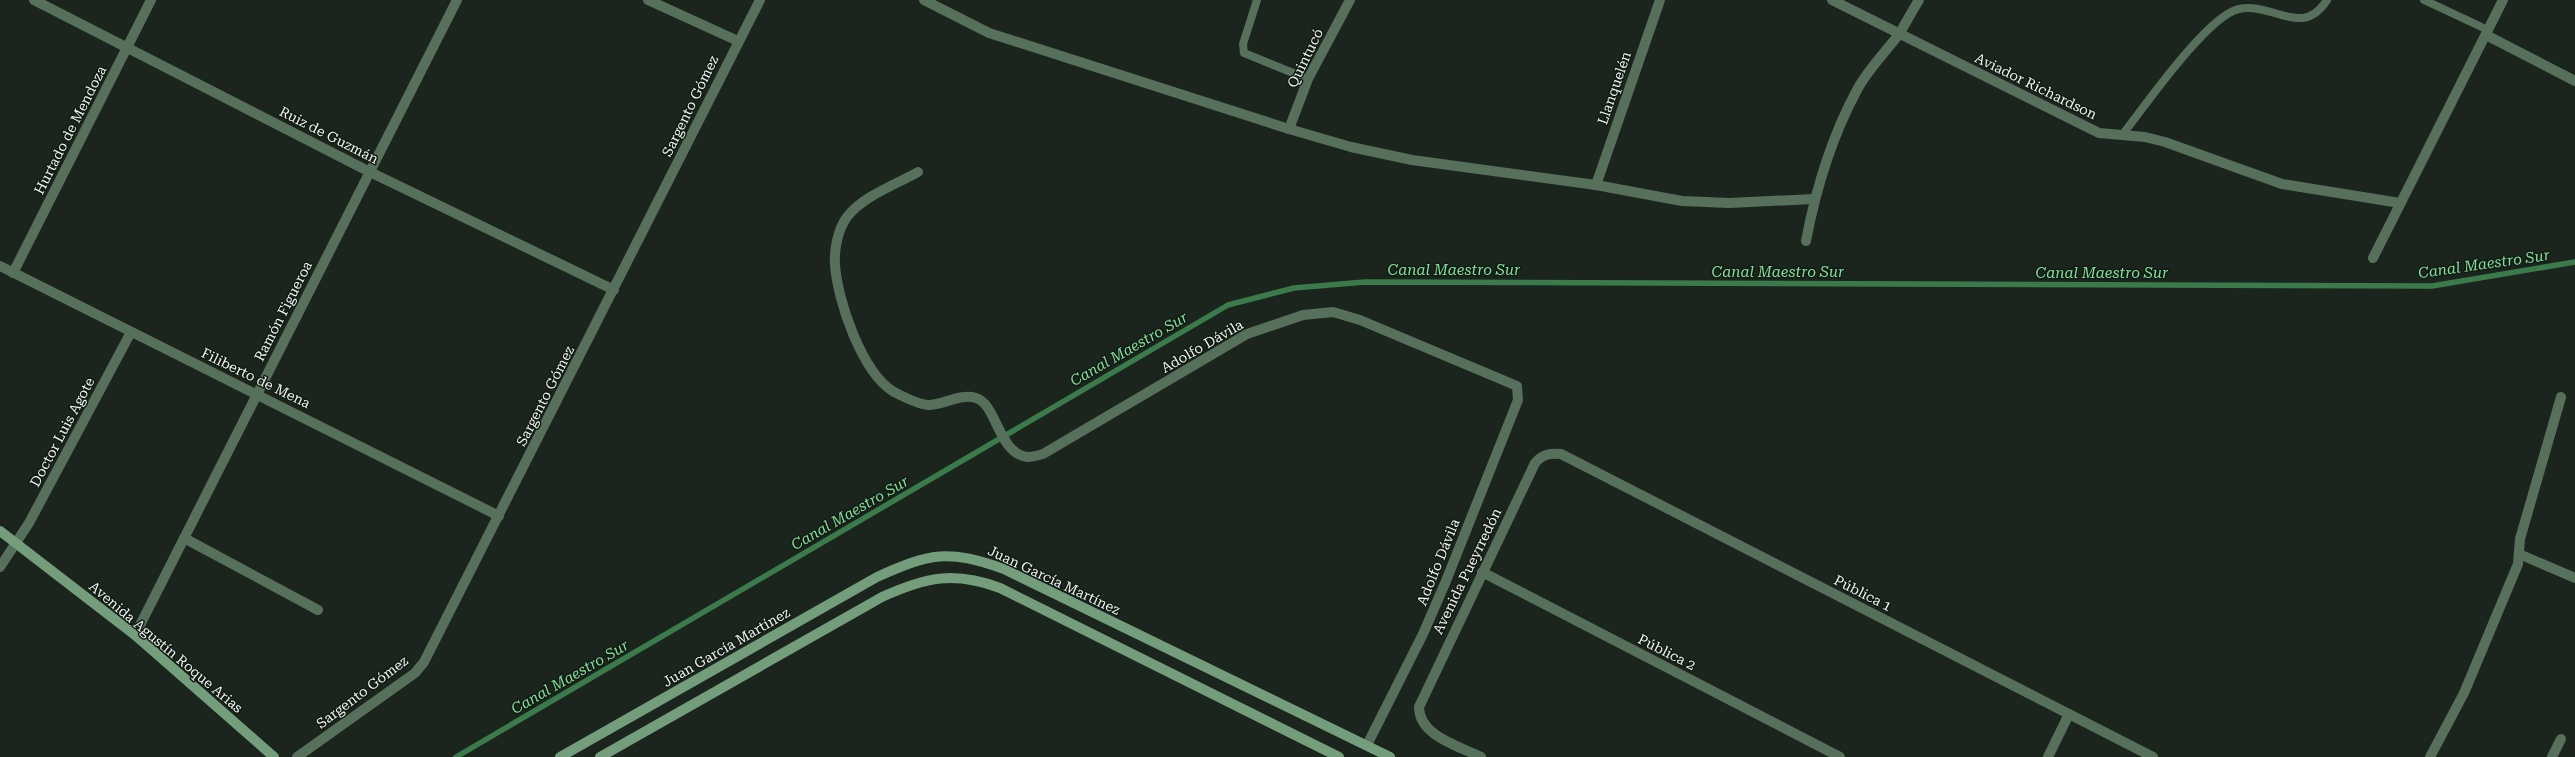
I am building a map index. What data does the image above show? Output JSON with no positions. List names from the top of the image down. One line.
{"streets":{"main road":["Juan García Martínez","Avenida Agustín Roque Arias"],"street":["Quintucó","Aviador Richardson","Llanquelén","Sargento Gómez","Hurtado de Mendoza","Ruiz de Guzmán","Ramón Figueroa","Adolfo Dávila","Filiberto de Mena","Doctor Luis Agote","Avenida Pueyrredón","Pública 1","Pública 2"]},"crossings":[["Sargento Gómez","Ruiz de Guzmán"],["Sargento Gómez","Filiberto de Mena"],["Hurtado de Mendoza","Ruiz de Guzmán"],["Hurtado de Mendoza","Filiberto de Mena"],["Ruiz de Guzmán","Ramón Figueroa"],["Ramón Figueroa","Filiberto de Mena"],["Ramón Figueroa","Avenida Agustín Roque Arias"],["Adolfo Dávila","Juan García Martínez"],["Filiberto de Mena","Doctor Luis Agote"],["Doctor Luis Agote","Avenida Agustín Roque Arias"],["Avenida Pueyrredón","Pública 1"],["Avenida Pueyrredón","Pública 2"]],"water":["Canal Maestro Sur"]}
